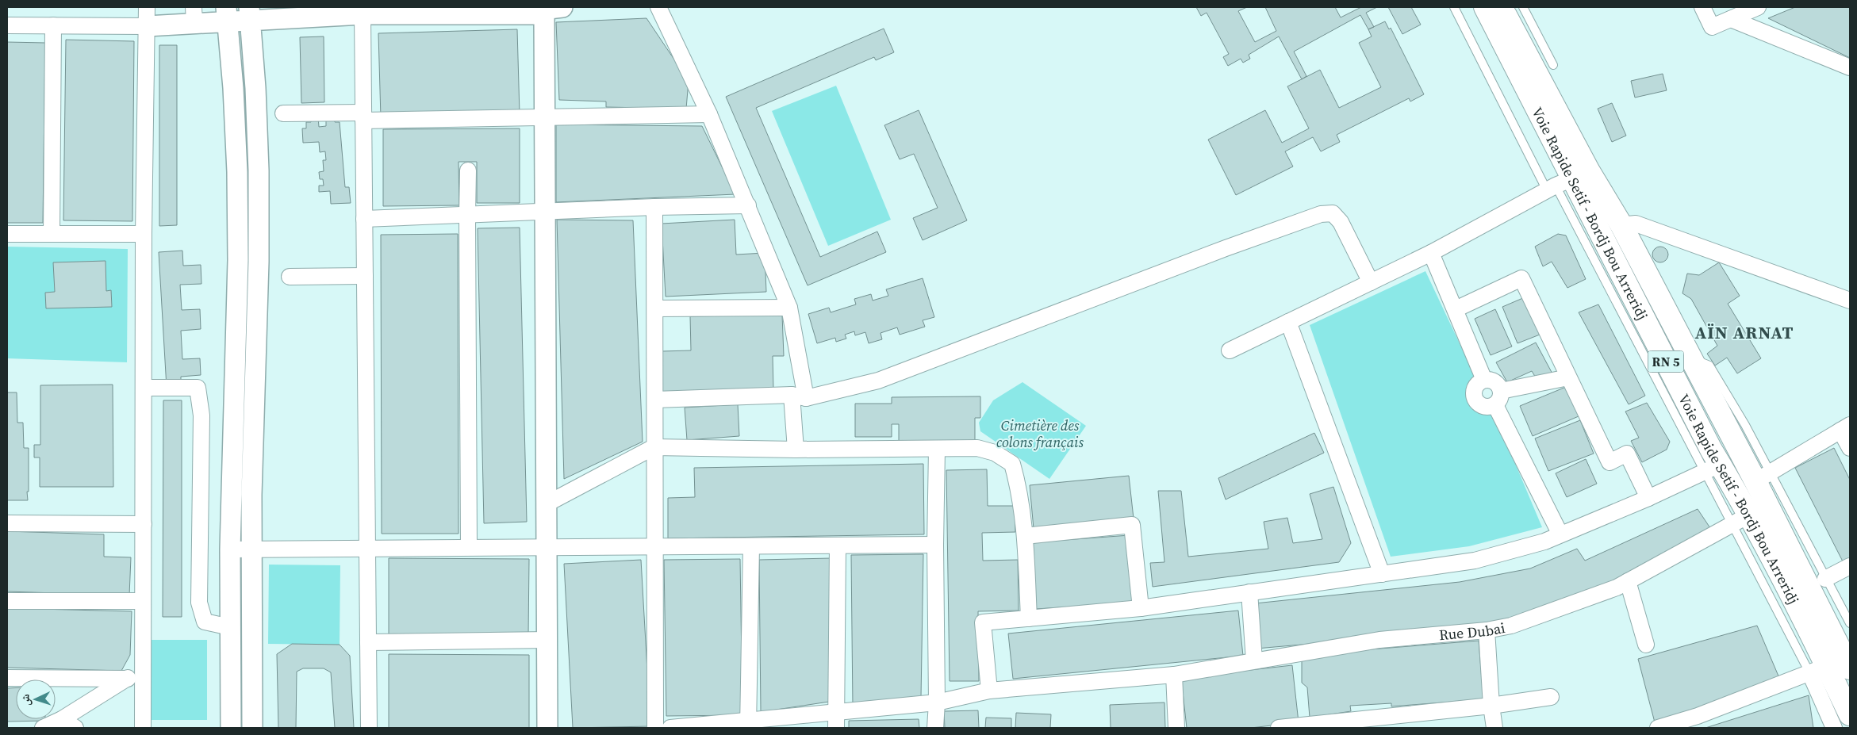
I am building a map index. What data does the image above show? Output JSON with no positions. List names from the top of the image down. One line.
{"streets":{"highway":["Voie Rapide Setif - Bordj Bou Arreridj","RN 5"],"street":["Rue Dubai"]},"crossings":[["Voie Rapide Setif - Bordj Bou Arreridj","Rue Dubai"]],"districts":["AÏN ARNAT"],"parks":["Cimetière des colons français"],"north":"left"}
